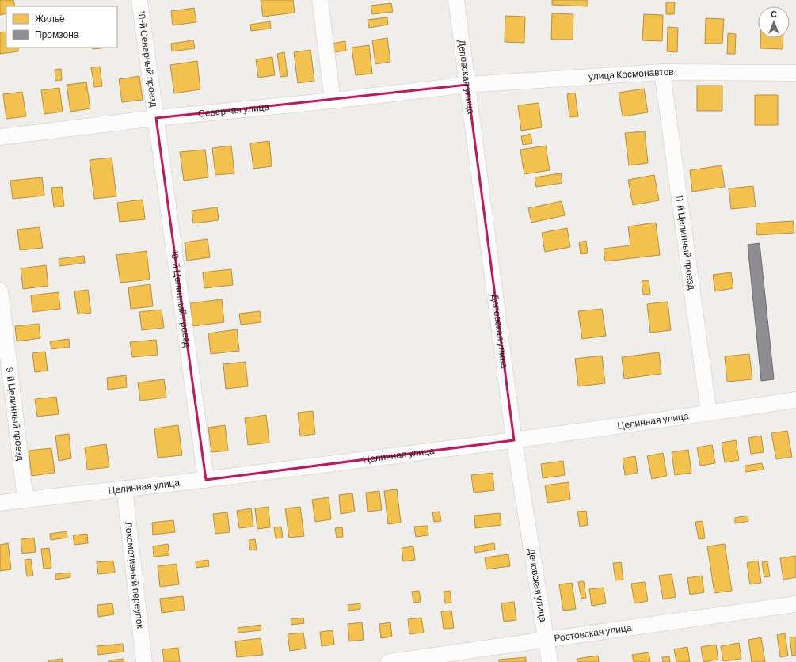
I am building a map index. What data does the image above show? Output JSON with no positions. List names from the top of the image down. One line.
{"streets":{"street":["10-й Северный проезд","улица Космонавтов","Деповская улица","Северная улица","11-й Целинный проезд","10-й Целинный проезд","9-й Целинный проезд","Целинная улица","Локомотивный переулок","Ростовская улица"]},"crossings":[["10-й Северный проезд","Северная улица"],["10-й Северный проезд","10-й Целинный проезд"],["улица Космонавтов","Деповская улица"],["улица Космонавтов","Северная улица"],["улица Космонавтов","11-й Целинный проезд"],["Деповская улица","Северная улица"],["Деповская улица","Целинная улица"],["Деповская улица","Ростовская улица"],["Северная улица","10-й Целинный проезд"],["11-й Целинный проезд","Целинная улица"],["10-й Целинный проезд","Целинная улица"],["9-й Целинный проезд","Целинная улица"],["Целинная улица","Локомотивный переулок"]],"legend":["Жильё","Промзона"],"north":"top"}
